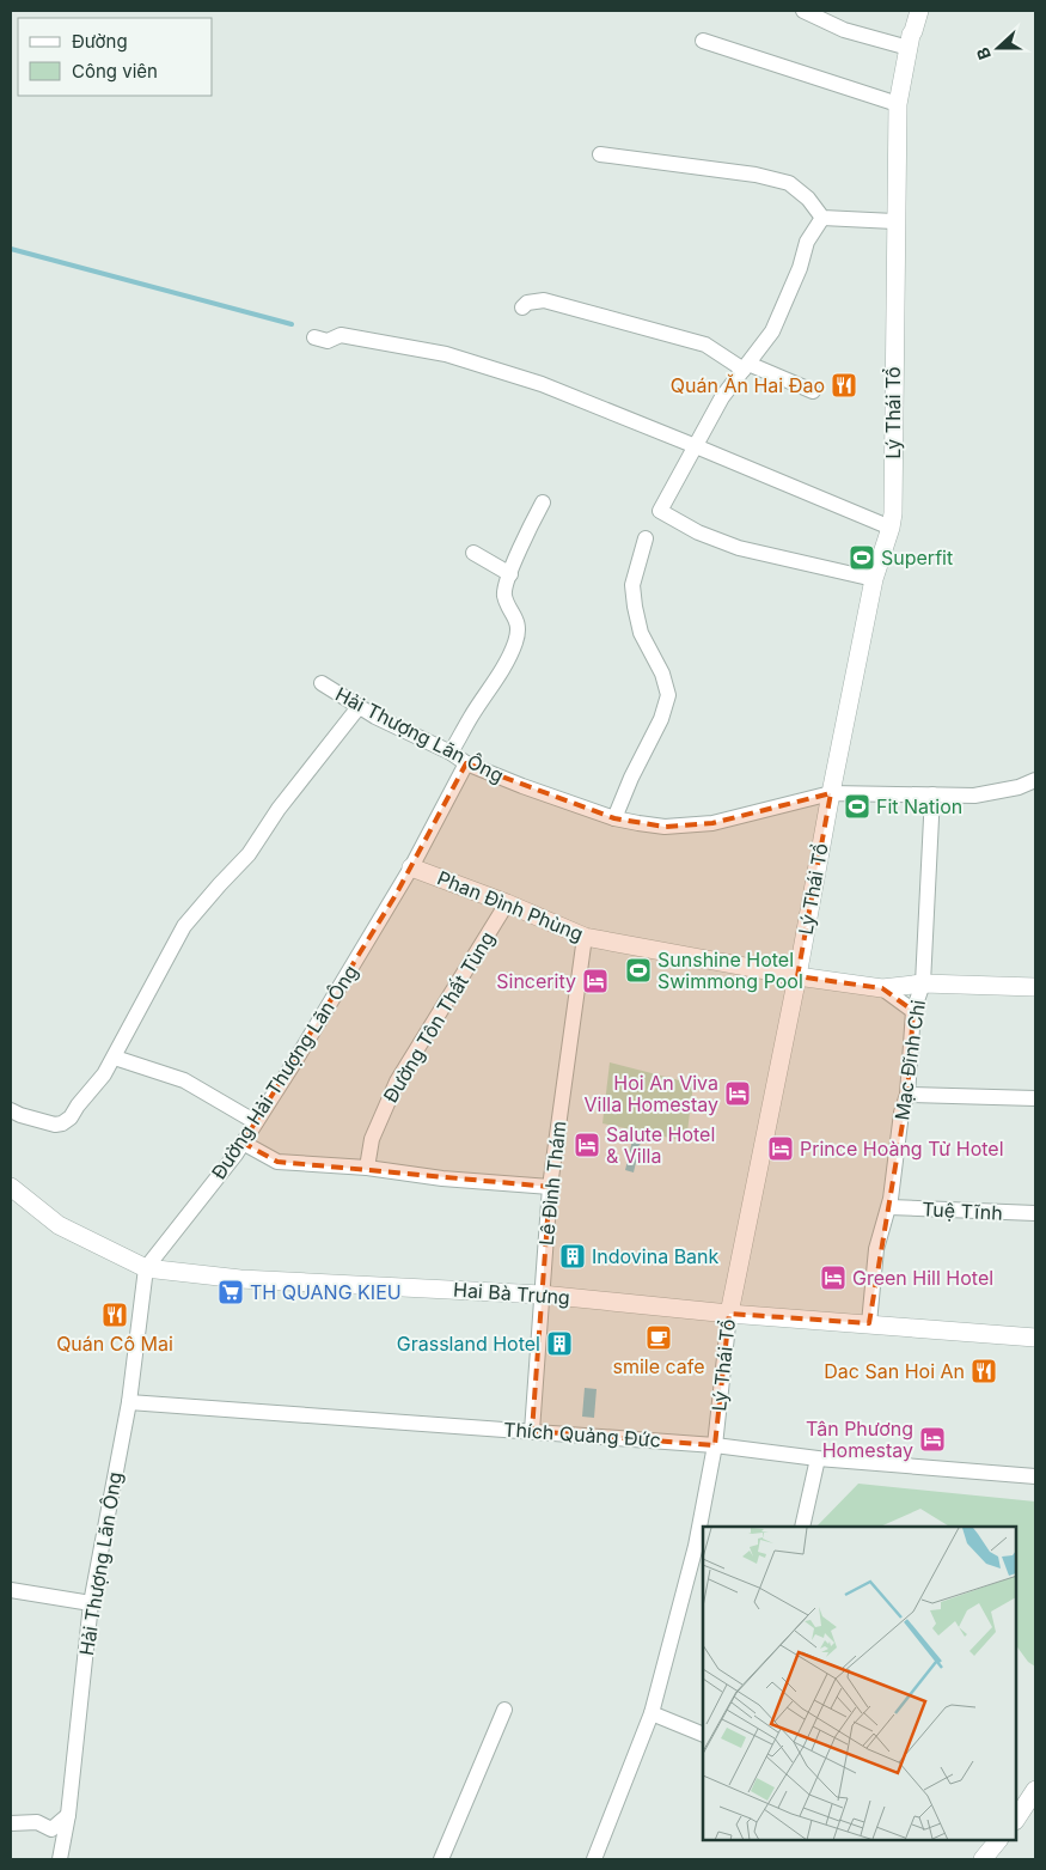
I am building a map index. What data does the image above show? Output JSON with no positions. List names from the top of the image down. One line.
{"streets":{"street":["Lý Thái Tổ","Hải Thượng Lãn Ông","Phan Đình Phùng","Đường Tôn Thất Tùng","Mạc Đĩnh Chi","Đường Hải Thượng Lãn Ông","Lê Đình Thám","Tuệ Tĩnh","Hai Bà Trưng","Thích Quảng Đức"]},"crossings":[["Lý Thái Tổ","Hải Thượng Lãn Ông"],["Lý Thái Tổ","Phan Đình Phùng"],["Lý Thái Tổ","Hai Bà Trưng"],["Lý Thái Tổ","Thích Quảng Đức"],["Hải Thượng Lãn Ông","Mạc Đĩnh Chi"],["Hải Thượng Lãn Ông","Đường Hải Thượng Lãn Ông"],["Hải Thượng Lãn Ông","Hai Bà Trưng"],["Hải Thượng Lãn Ông","Thích Quảng Đức"],["Phan Đình Phùng","Đường Tôn Thất Tùng"],["Phan Đình Phùng","Mạc Đĩnh Chi"],["Phan Đình Phùng","Đường Hải Thượng Lãn Ông"],["Phan Đình Phùng","Lê Đình Thám"],["Mạc Đĩnh Chi","Tuệ Tĩnh"],["Mạc Đĩnh Chi","Hai Bà Trưng"],["Đường Hải Thượng Lãn Ông","Hai Bà Trưng"],["Lê Đình Thám","Hai Bà Trưng"],["Lê Đình Thám","Thích Quảng Đức"]],"places":{"restaurant":["Quán Ăn Hai Ðao","Quán Cô Mai","Dac San Hoi An"],"sports":["Superfit","Fit Nation","Sunshine Hotel Swimmong Pool"],"hotel":["Sincerity","Hoi An Viva Villa Homestay","Salute Hotel & Villa","Prince Hoàng Tử Hotel","Green Hill Hotel","Tân Phương Homestay"],"building":["Indovina Bank","Grassland Hotel"],"supermarket":["TH QUANG KIEU"],"cafe":["smile cafe"]},"legend":["Đường","Công viên"],"north":"left"}
